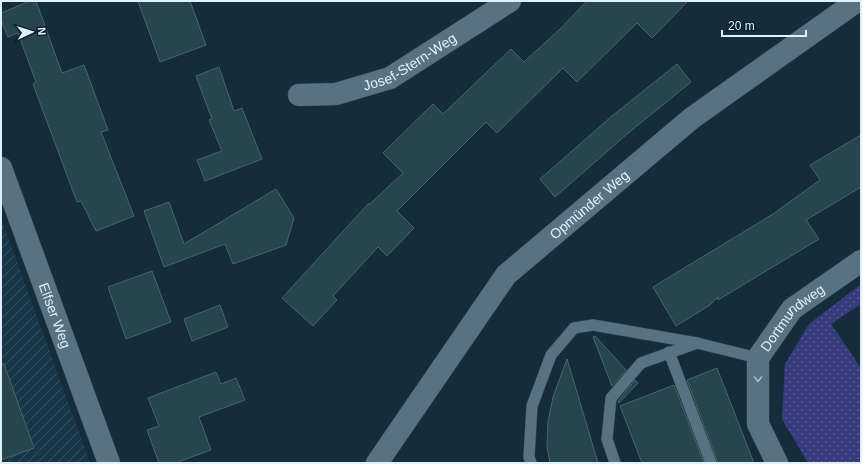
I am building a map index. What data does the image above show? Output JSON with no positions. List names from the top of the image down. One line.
{"streets":{"street":["Josef-Stern-Weg","Opmünder Weg","Elfser Weg","Dortmundweg"]},"one_way":["Dortmundweg"],"scale_bar":"20 m","north":"right"}
